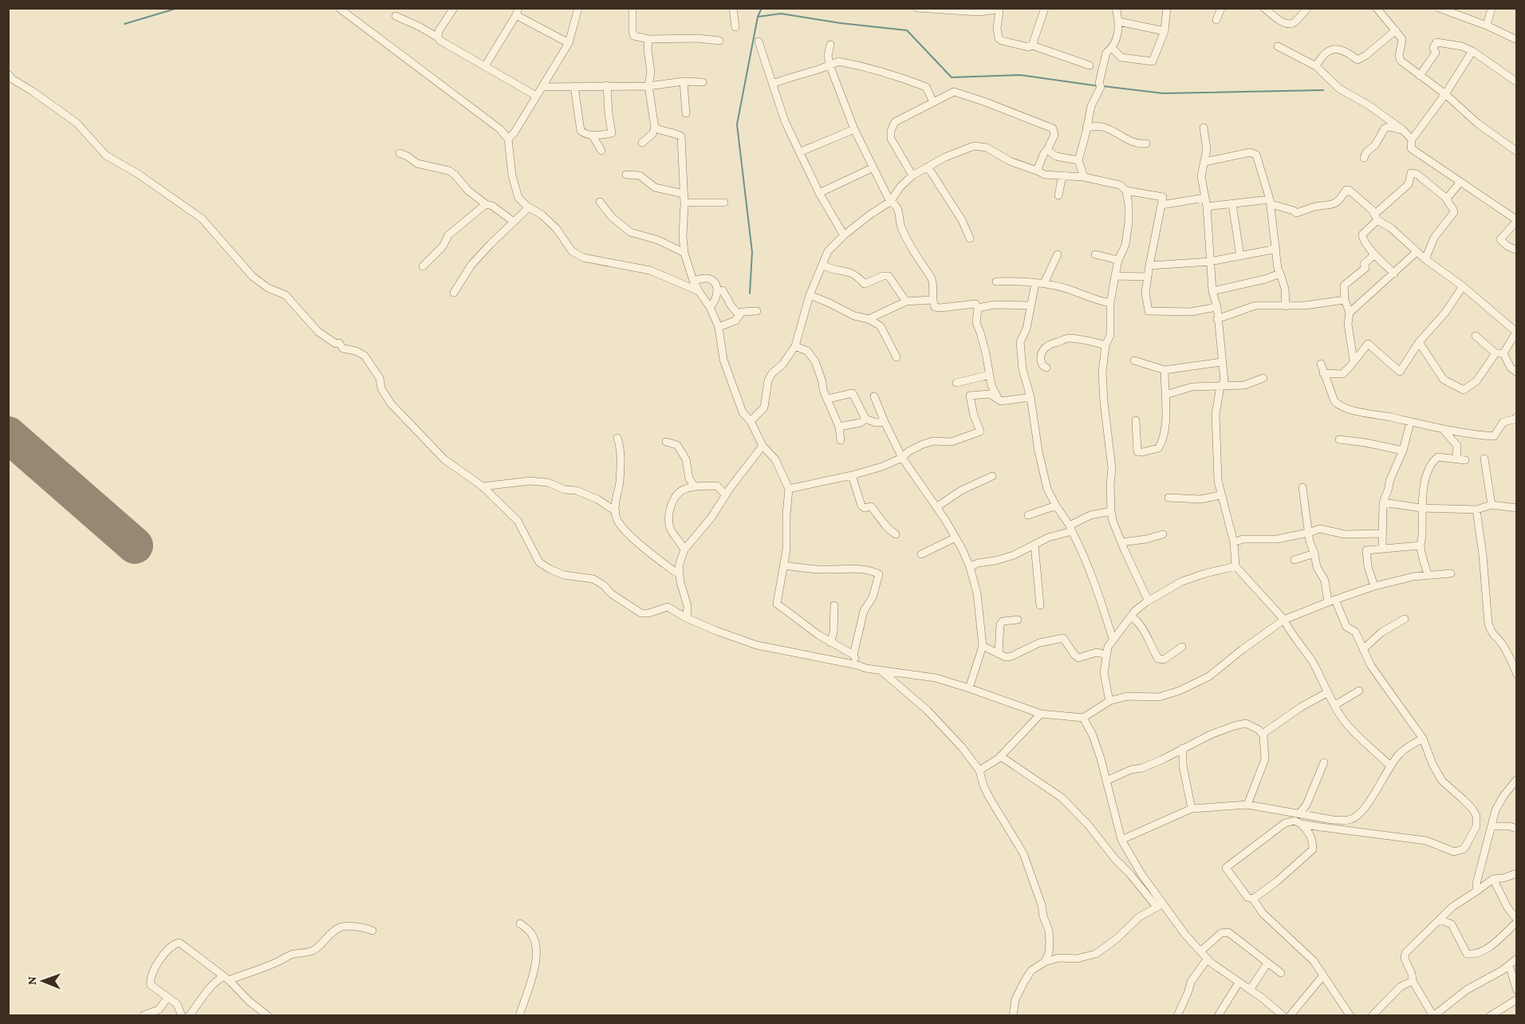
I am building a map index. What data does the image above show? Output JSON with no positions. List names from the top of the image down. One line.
{"north":"left"}
